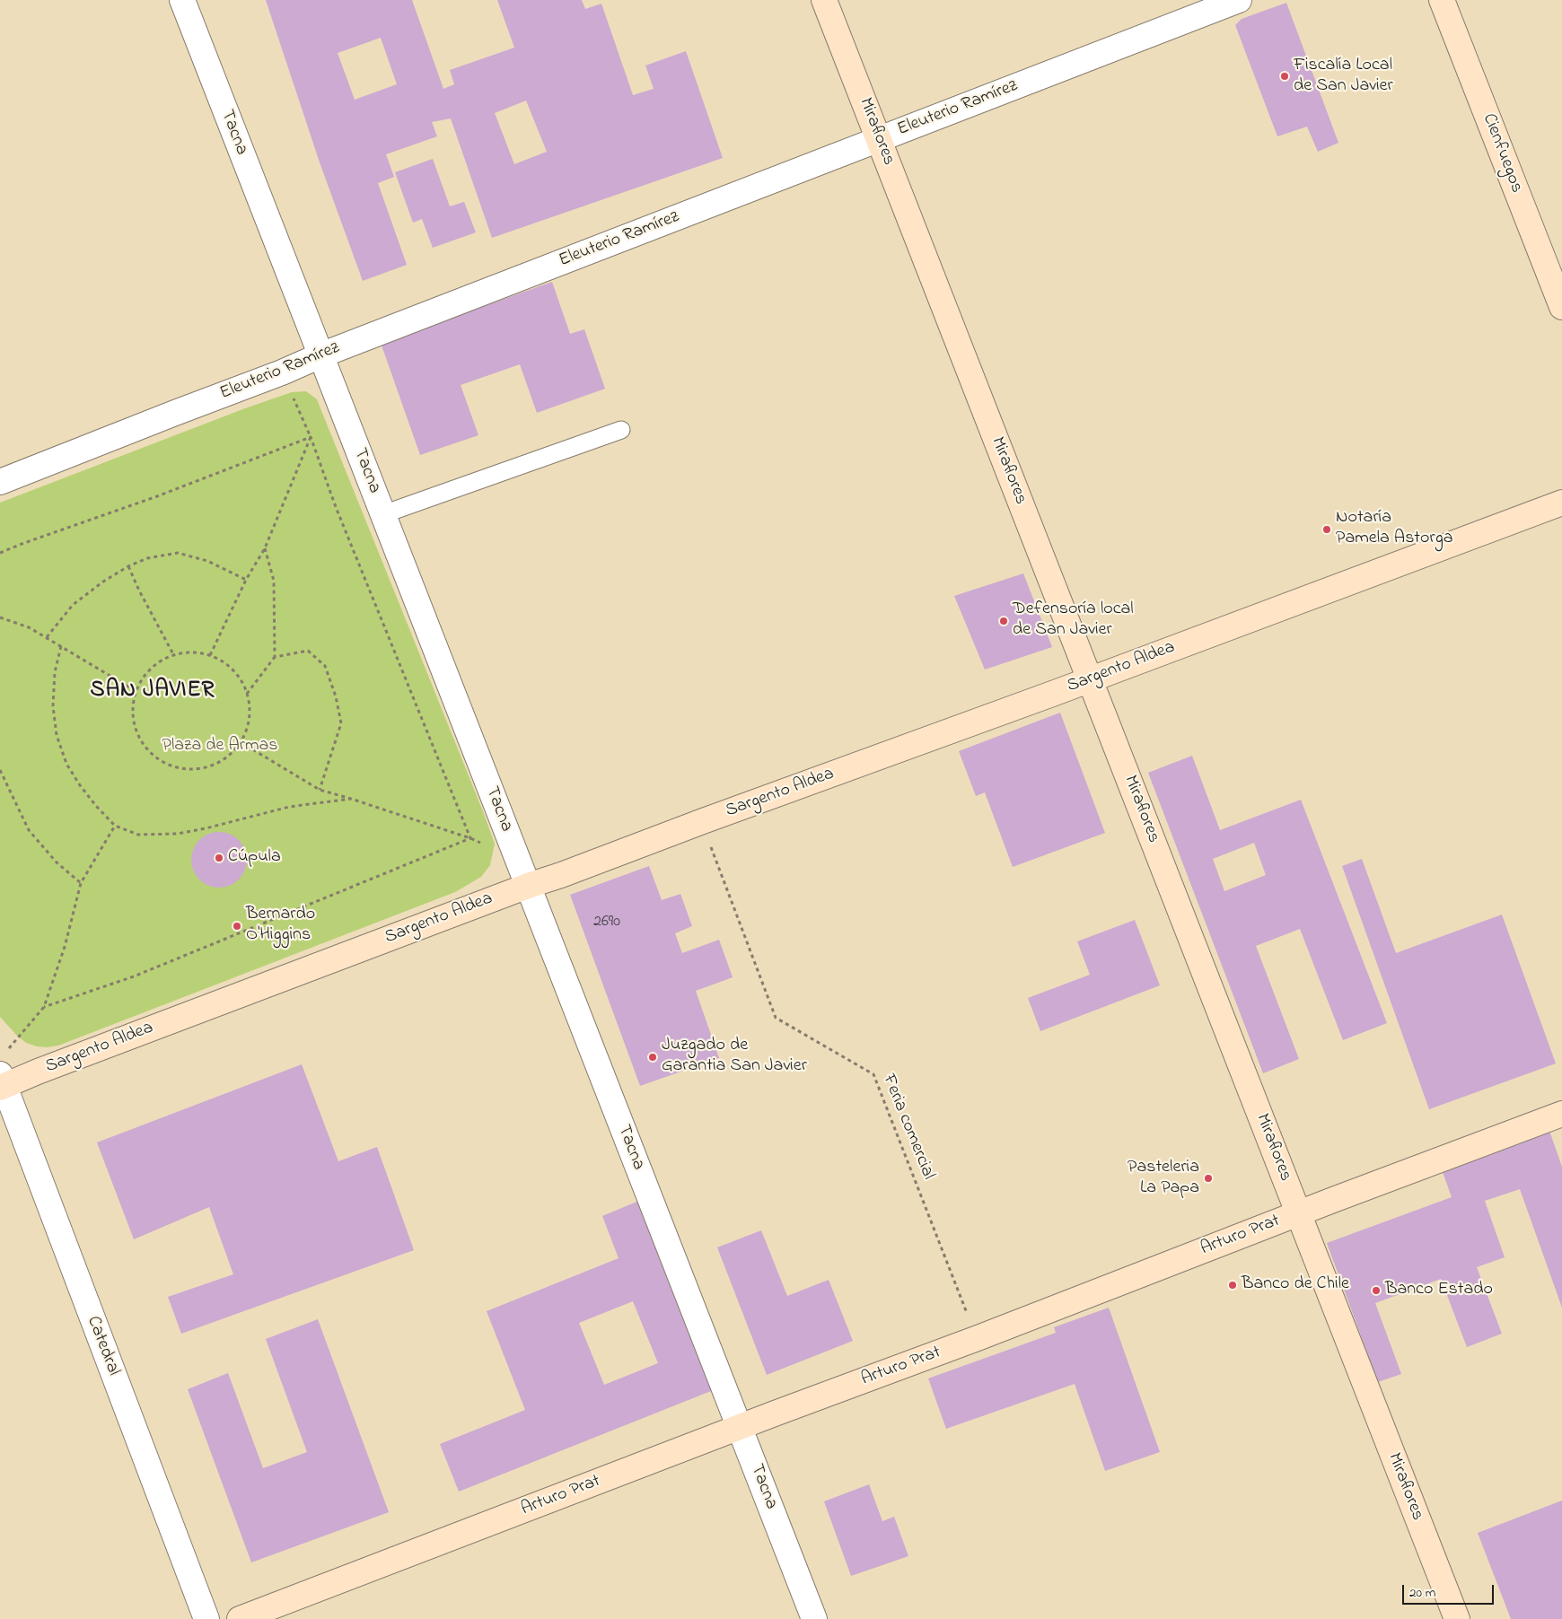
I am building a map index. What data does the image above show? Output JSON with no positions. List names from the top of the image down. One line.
{"streets":{"street":["Eleuterio Ramírez","Miraflores","Tacna","Cienfuegos","Sargento Aldea","Arturo Prat","Catedral"],"path":["Feria comercial"]},"crossings":[["Eleuterio Ramírez","Miraflores"],["Eleuterio Ramírez","Tacna"],["Miraflores","Sargento Aldea"],["Miraflores","Arturo Prat"],["Tacna","Sargento Aldea"],["Tacna","Arturo Prat"],["Sargento Aldea","Feria comercial"],["Sargento Aldea","Catedral"],["Feria comercial","Arturo Prat"]],"districts":["SAN JAVIER"],"parks":["Plaza de Armas"],"places":["Fiscalía Local de San Javier","Notaría Pamela Astorga","Defensoría local de San Javier","Cúpula","Bernardo O'Higgins","Juzgado de Garantia San Javier","Pasteleria La Papa","Banco de Chile","Banco Estado"],"house_numbers":["2690"],"scale_bar":"20 m"}
